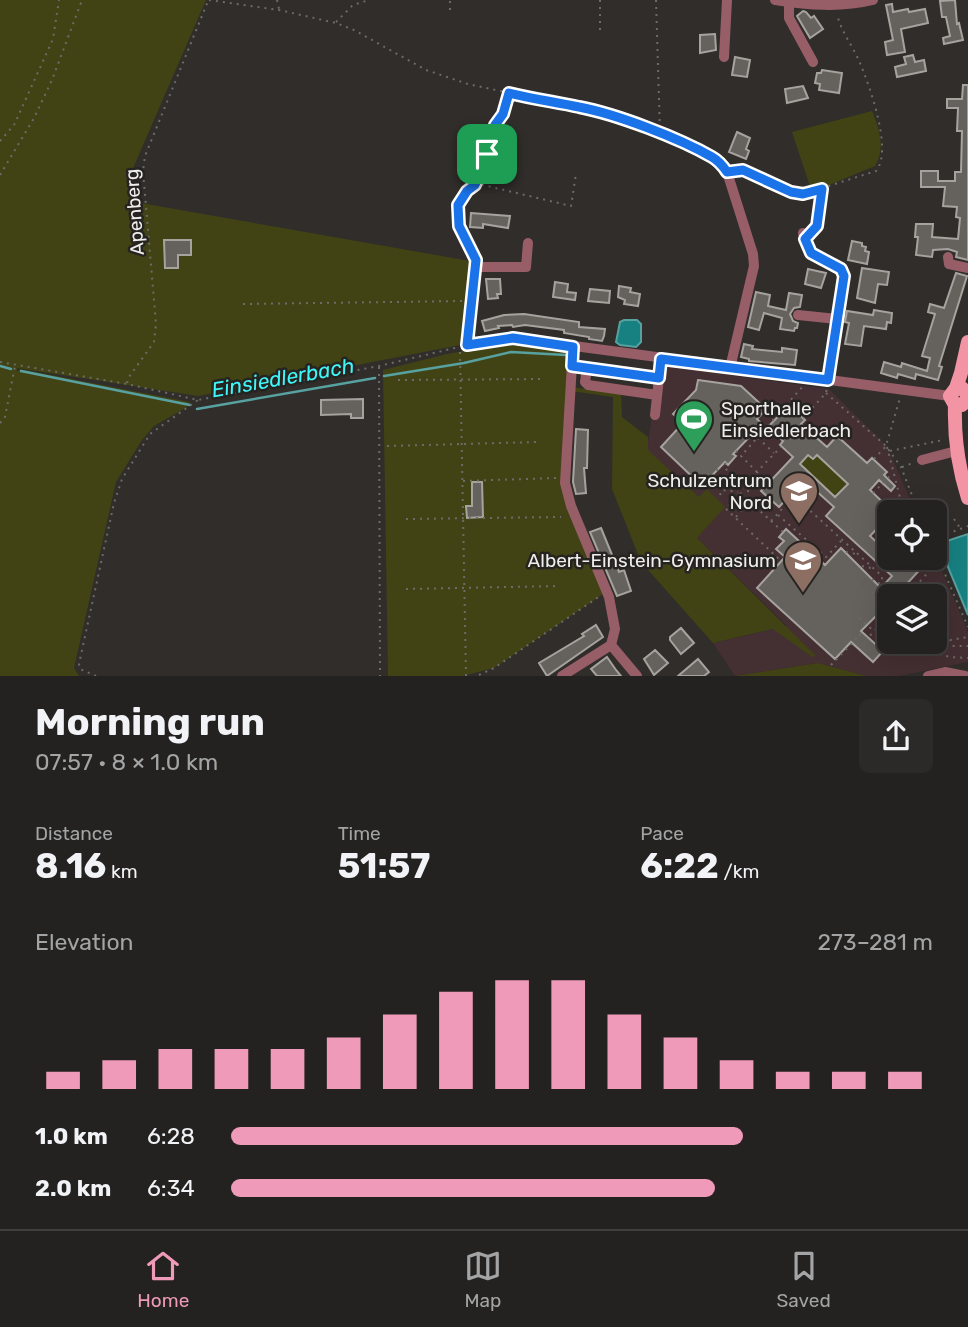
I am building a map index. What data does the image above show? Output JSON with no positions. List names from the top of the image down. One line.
{"streets":{"path":["Apenberg"]},"water":["Einsiedlerbach"],"places":{"sports":["Sporthalle Einsiedlerbach"],"school or university":["Schulzentrum Nord","Albert-Einstein-Gymnasium"]},"page":{"heading":["Morning run","07:57 · 8 × 1.0 km"],"stats":[["Distance","8.16 km"],["Time","51:57"],["Pace","6:22 /km"]],"chart":["Elevation","273–281 m"],"list":[{"name":"1.0 km","note":"6:28"},{"name":"2.0 km","note":"6:34"}],"tabs":["Home","Map","Saved"]}}
